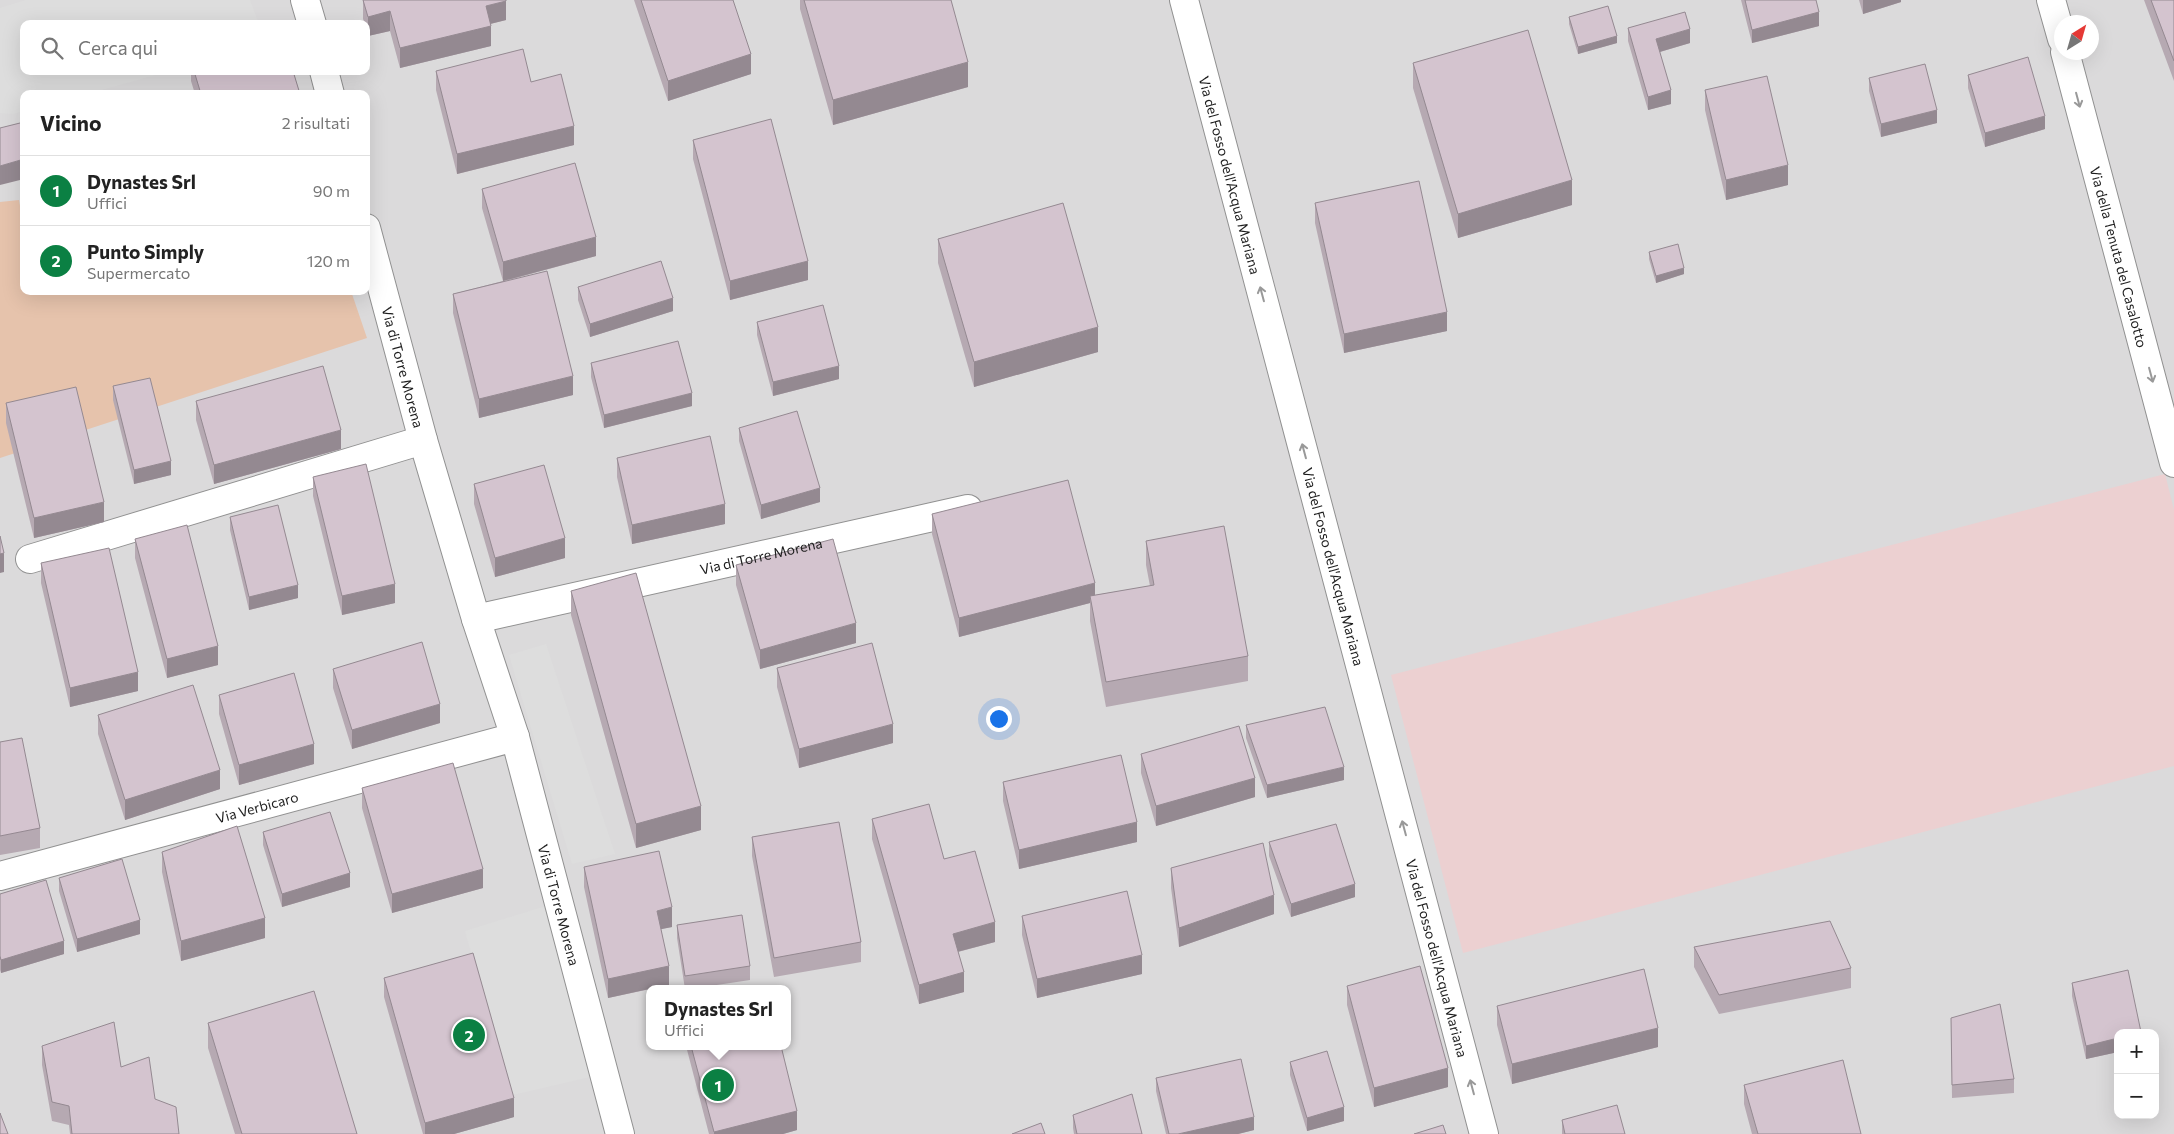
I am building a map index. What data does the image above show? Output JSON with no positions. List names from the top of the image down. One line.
{"streets":{"street":["Via del Fosso dell'Acqua Mariana","Via della Tenuta del Casalotto","Via di Torre Morena","Via Verbicaro"]},"crossings":[["Via di Torre Morena","Via Verbicaro"]],"one_way":["Via del Fosso dell'Acqua Mariana","Via della Tenuta del Casalotto"],"north":"top right","page":{"search":"Cerca qui","heading":["Vicino","2 risultati"],"list":[{"mark":"1","name":"Dynastes Srl","note":"Uffici","value":"90 m"},{"mark":"2","name":"Punto Simply","note":"Supermercato","value":"120 m"}],"popup":["Dynastes Srl","Uffici"],"pins":["2","1"],"map_buttons":["+","−"]}}
